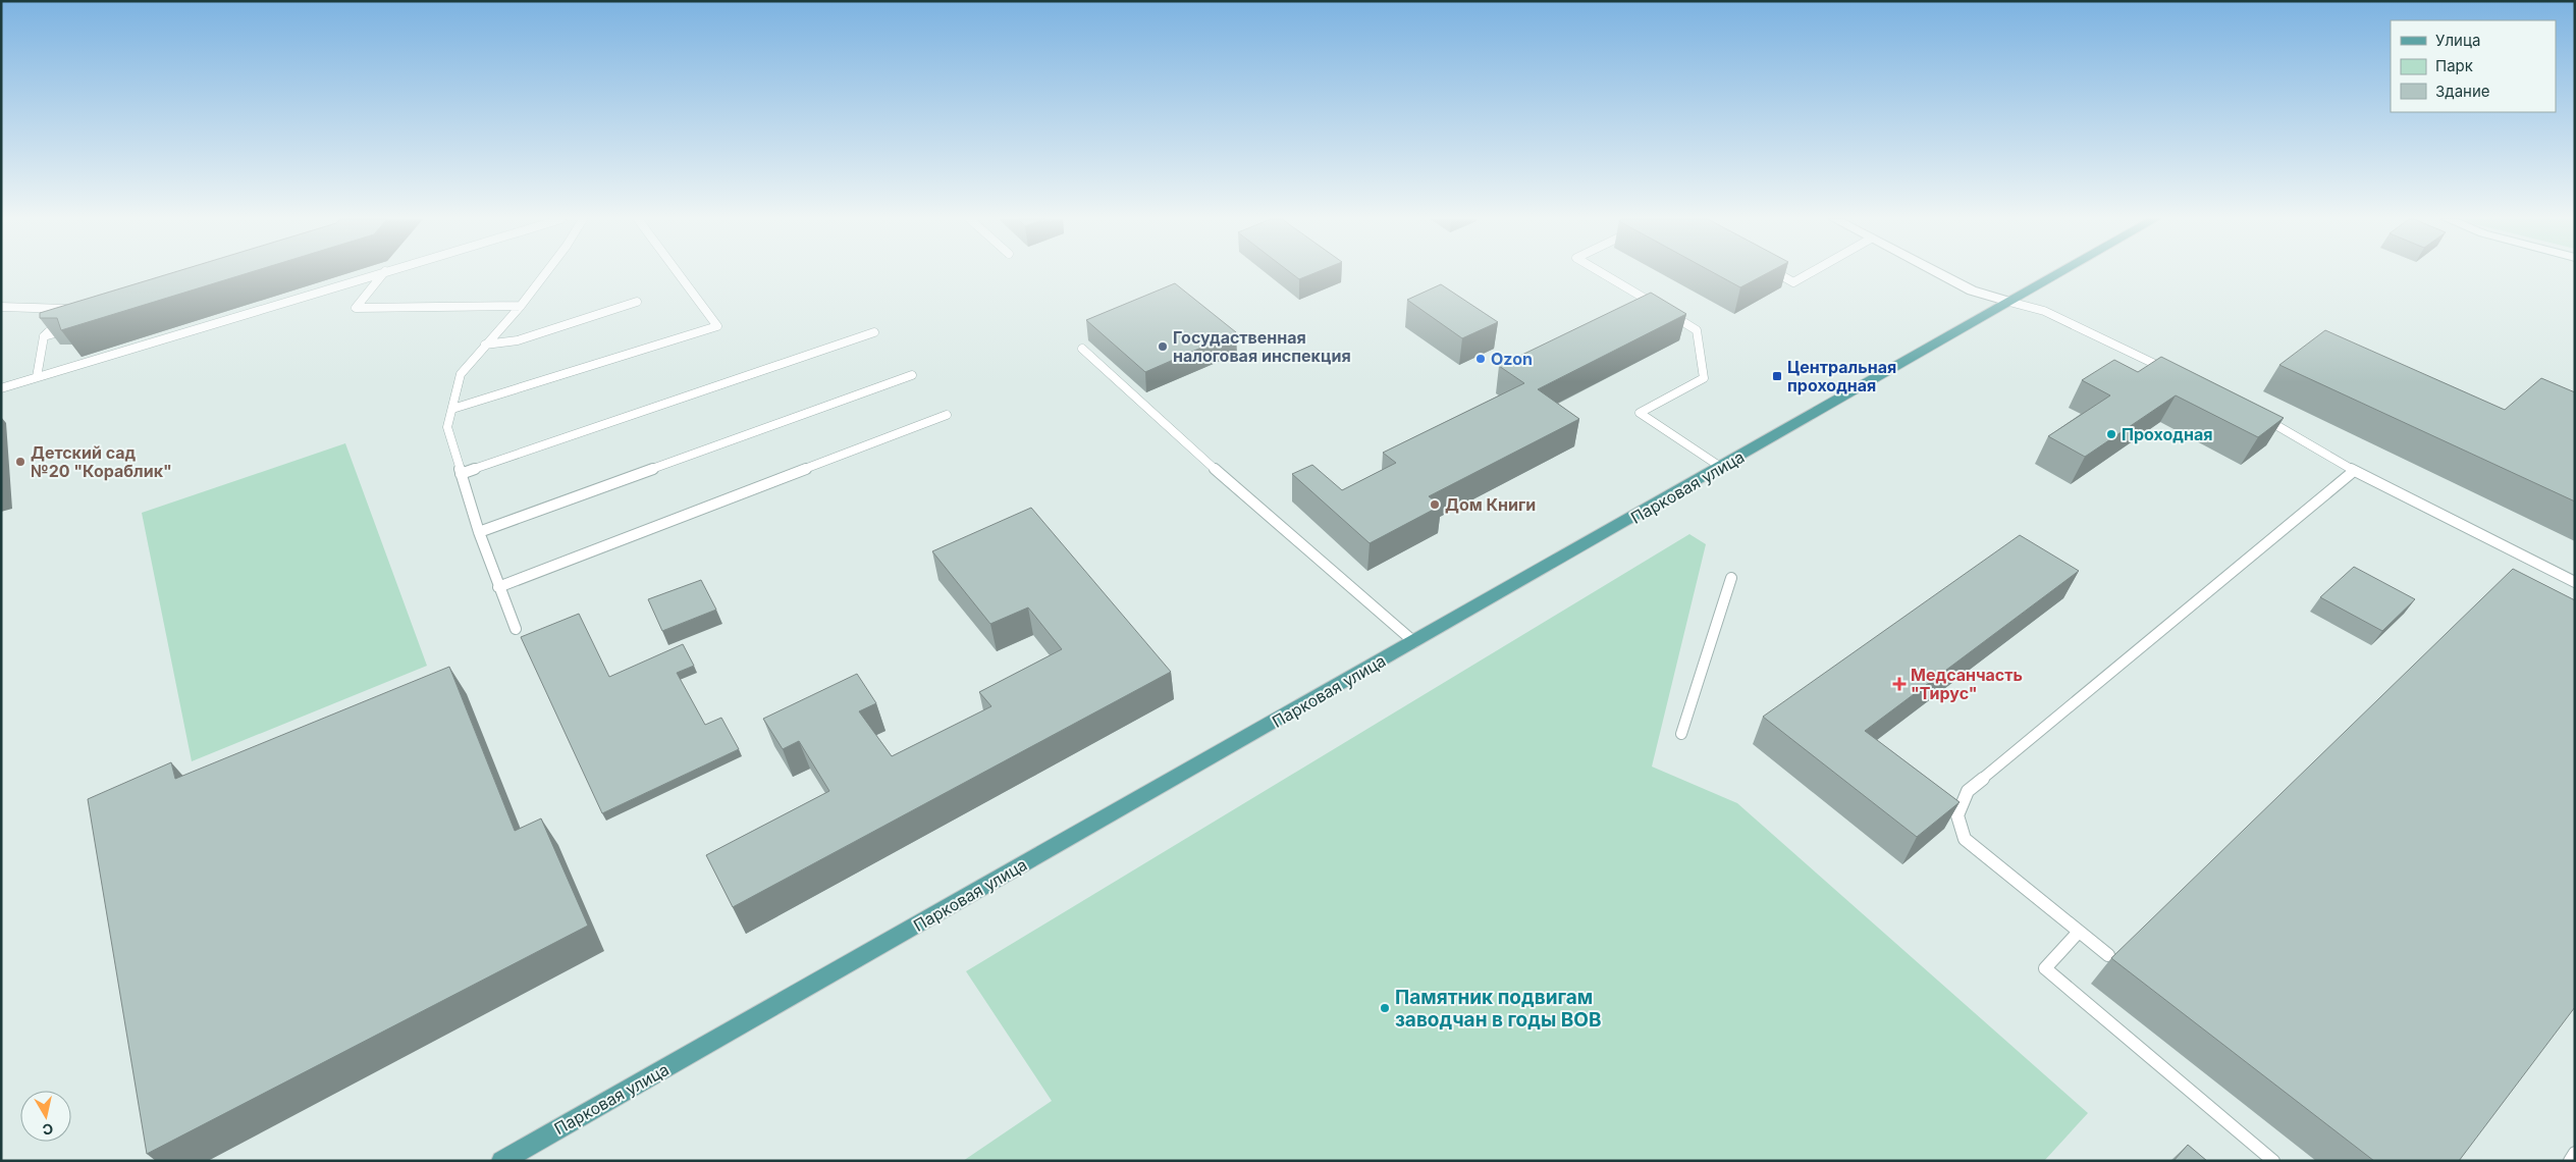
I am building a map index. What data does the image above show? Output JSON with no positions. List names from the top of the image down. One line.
{"streets":{"main road":["Парковая улица"]},"places":{"other":["Госудаственная налоговая инспекция","Ozon","Проходная","Детский сад №20 \"Кораблик\"","Дом Книги","Памятник подвигам заводчан в годы ВОВ"],"transit":["Центральная проходная"],"health":["Медсанчасть \"Тирус\""]},"legend":["Улица","Парк","Здание"],"north":"bottom"}
